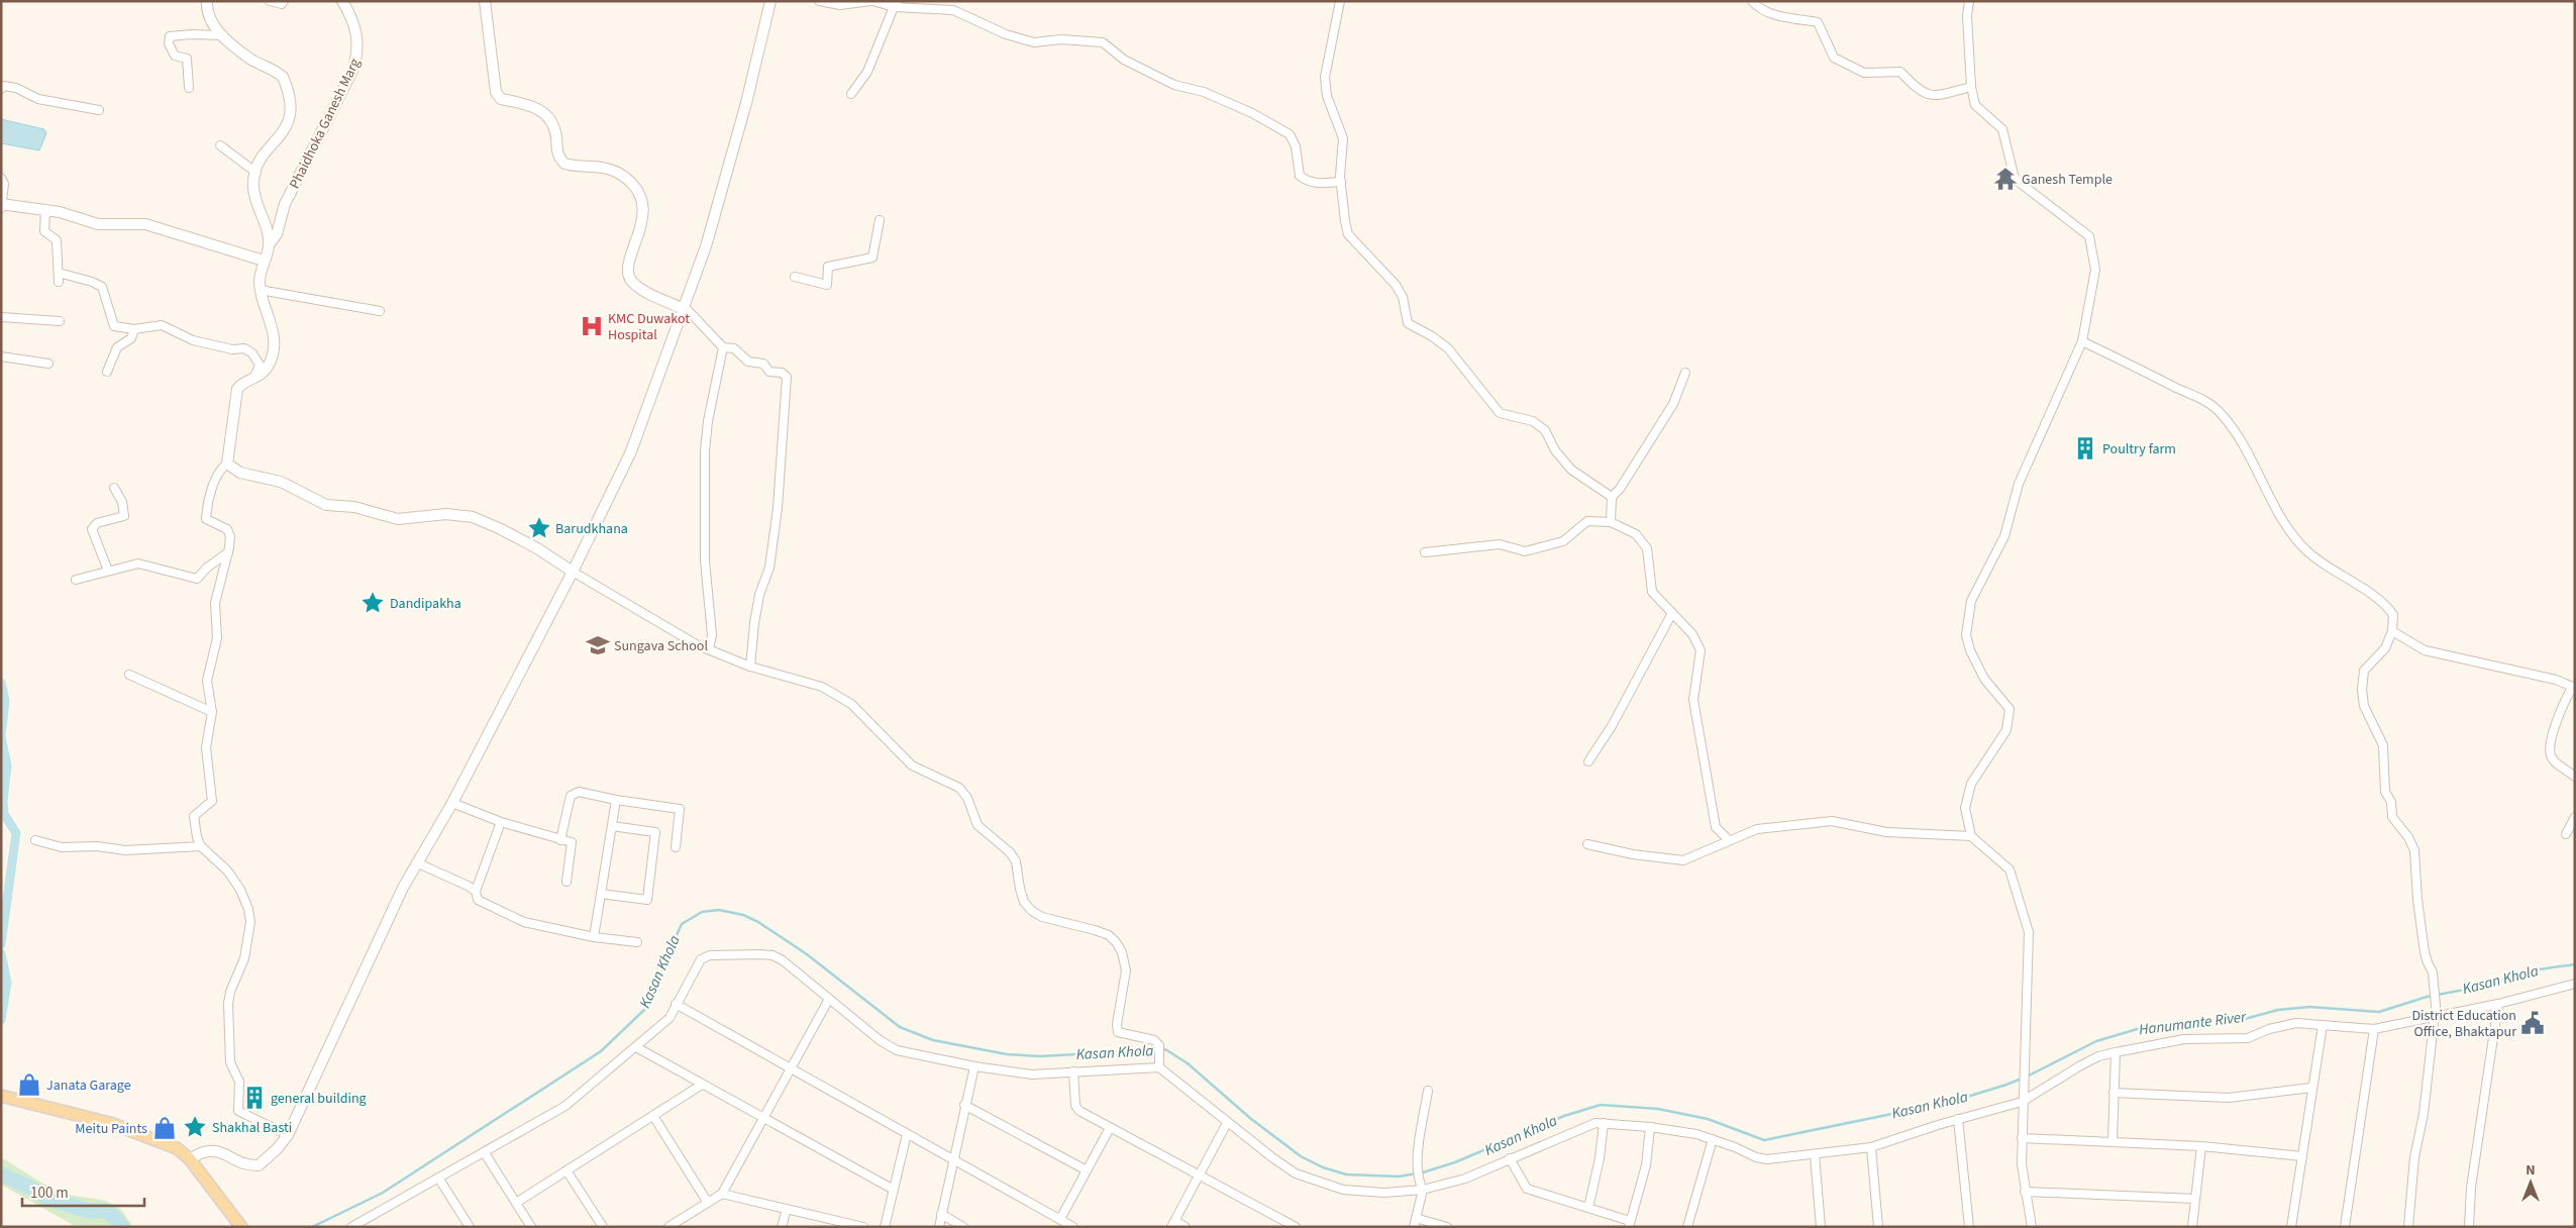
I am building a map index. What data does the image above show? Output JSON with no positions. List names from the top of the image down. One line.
{"streets":{"street":["Phaidhoka Ganesh Marg"]},"water":["Kasan Khola","Hanumante River"],"places":{"temple":["Ganesh Temple"],"hospital":["KMC Duwakot Hospital"],"building":["Poultry farm","general building"],"place":["Barudkhana","Dandipakha","Shakhal Basti"],"school or university":["Sungava School"],"public building":["District Education Office, Bhaktapur"],"shop":["Janata Garage","Meitu Paints"]},"scale_bar":"100 m","north":"top"}
